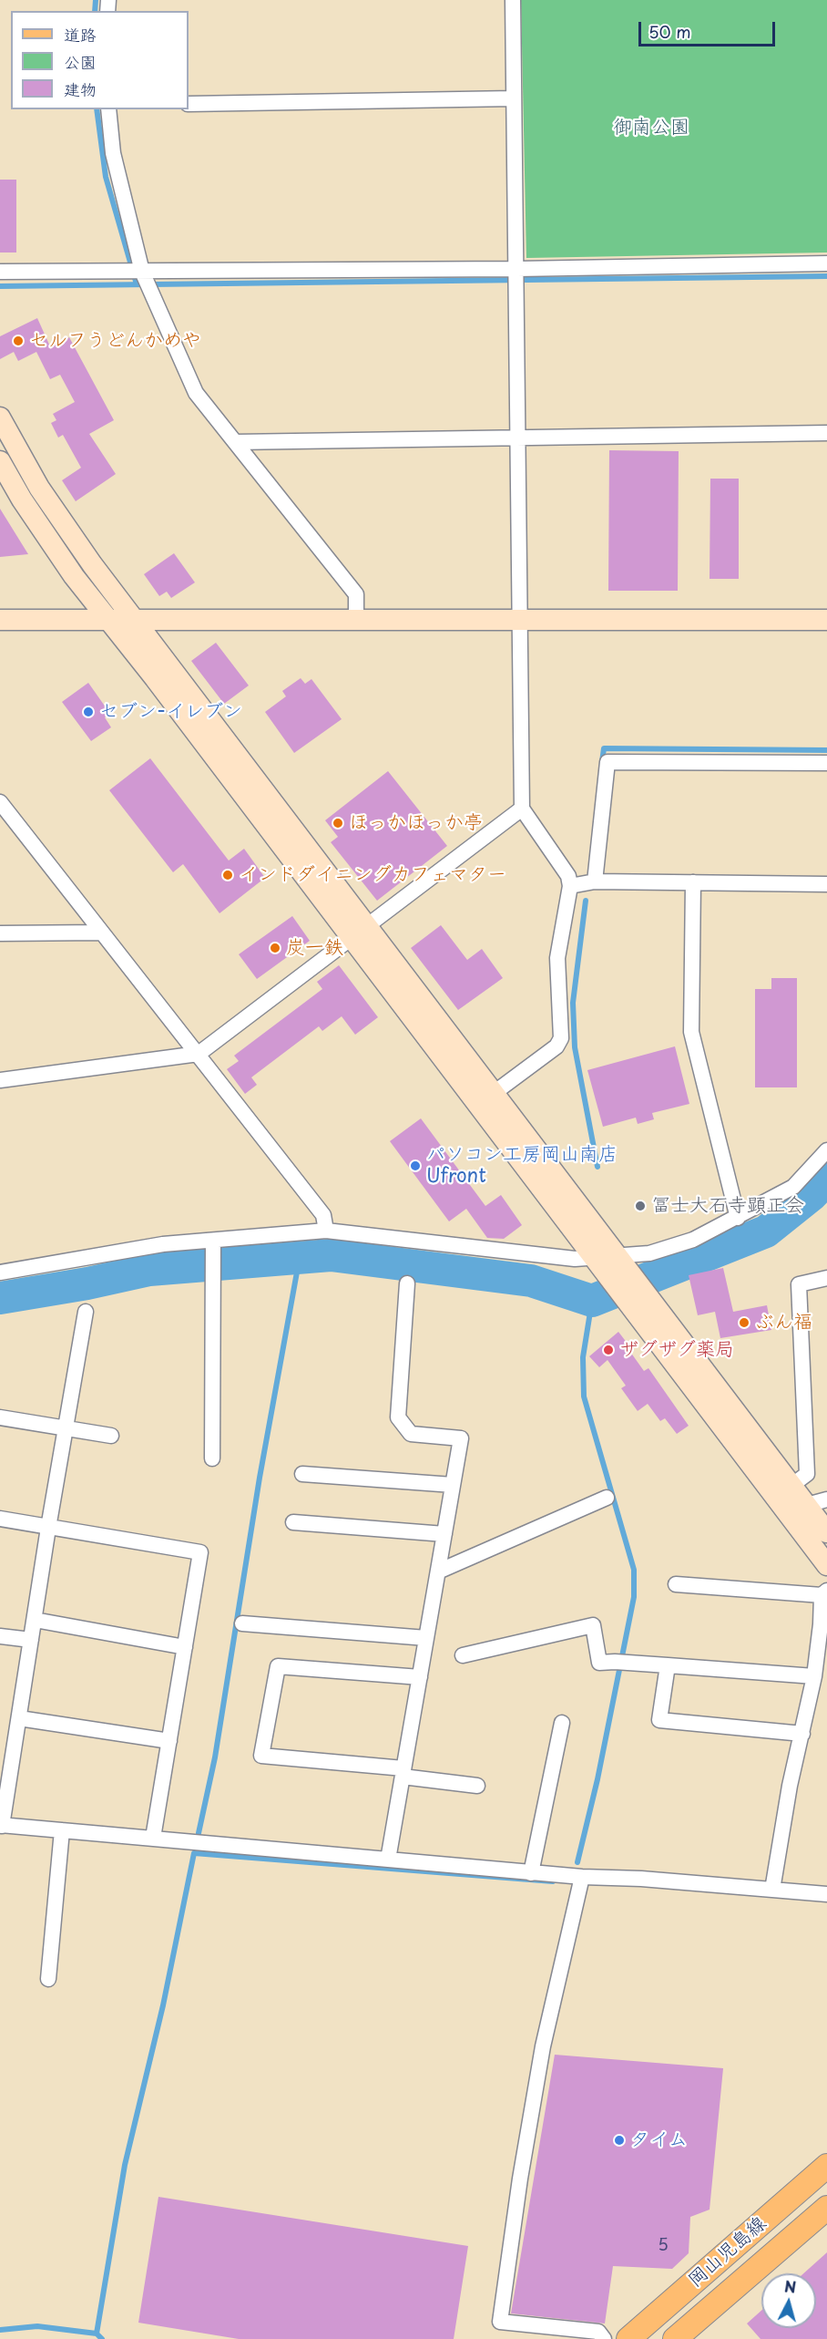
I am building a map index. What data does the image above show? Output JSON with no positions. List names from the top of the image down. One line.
{"streets":{"main road":["岡山児島線"]},"parks":["御南公園"],"places":["セルフうどんかめや","セブン-イレブン","ほっかほっか亭","インドダイニングカフェマター","炭一鉄","パソコン工房岡山南店 Ufront","冨士大石寺顕正会","ぶん福","ザグザグ薬局","タイム"],"house_numbers":["5"],"legend":["道路","公園","建物"],"scale_bar":"50 m","north":"top"}
